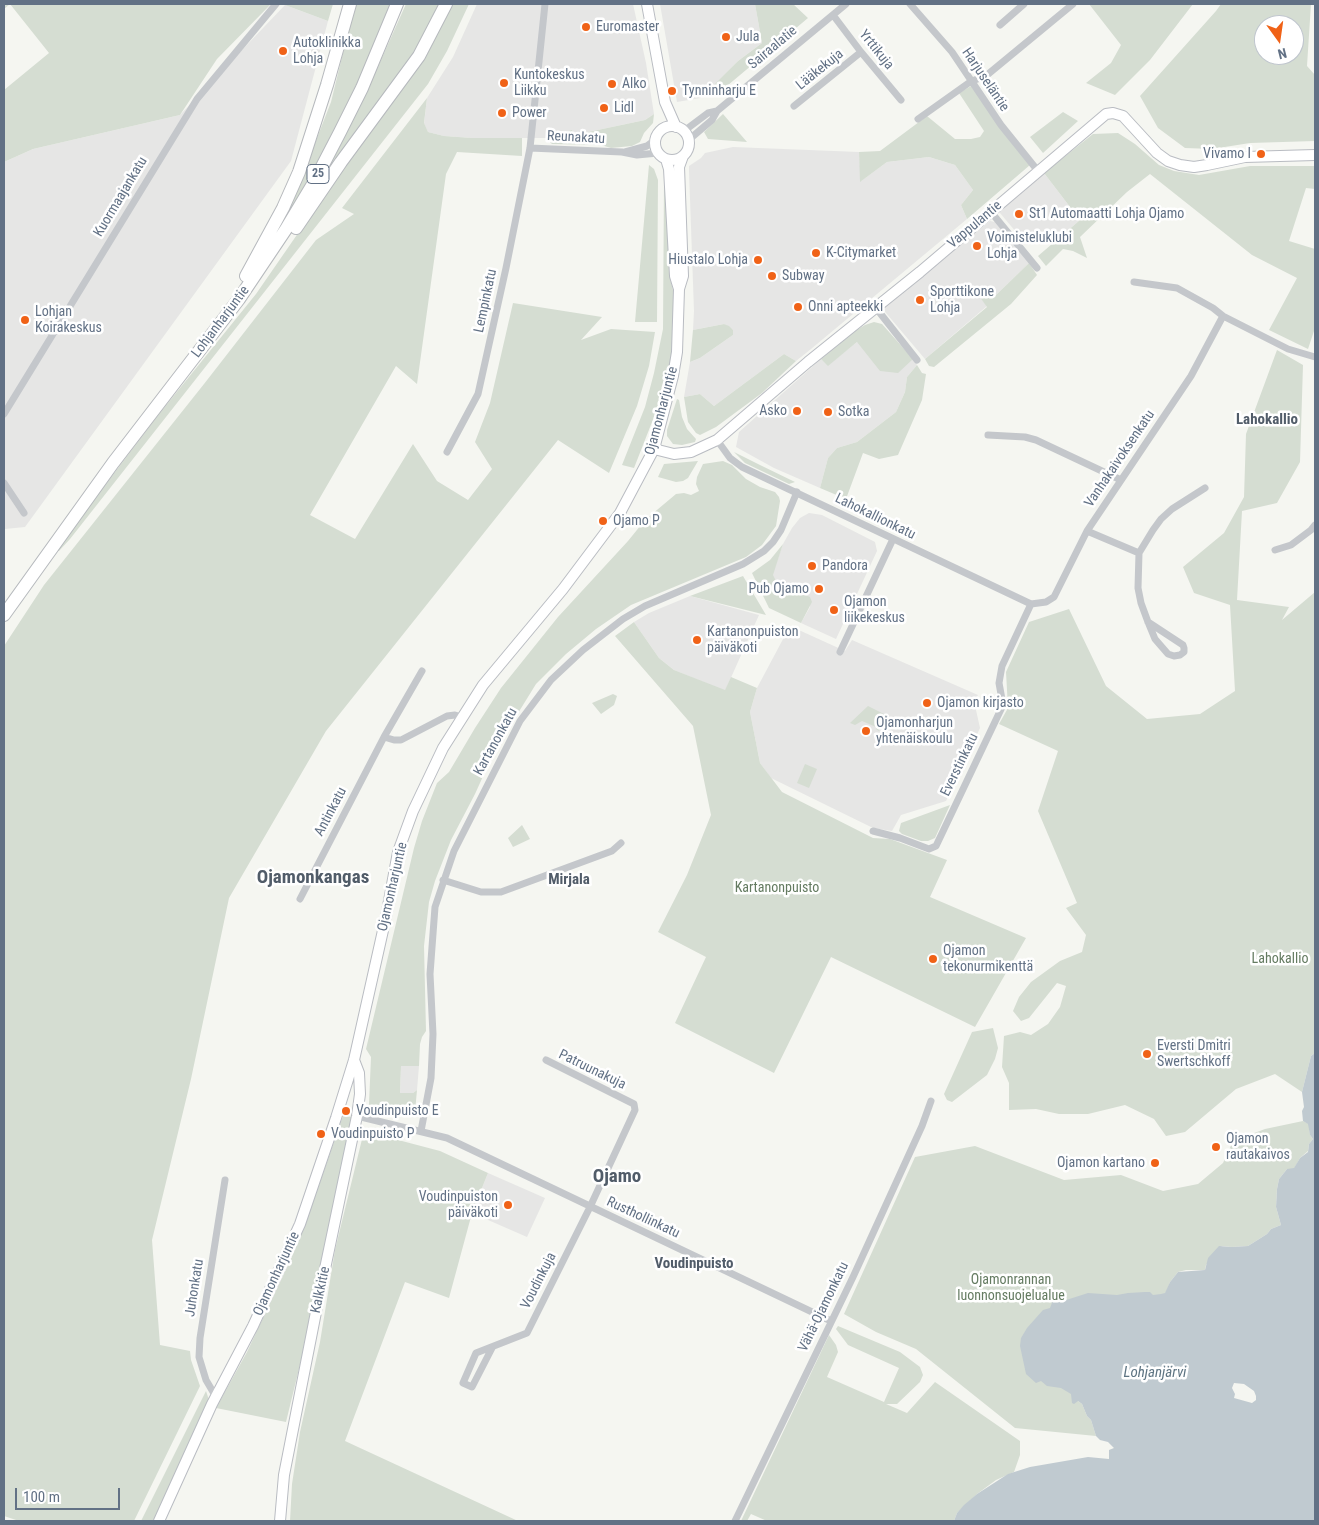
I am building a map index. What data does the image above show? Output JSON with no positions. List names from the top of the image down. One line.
{"streets":{"highway":["25","Lohjanharjuntie"],"main road":["Vappulantie","Ojamonharjuntie","Kalkkitie"],"street":["Sairaalatie","Yrttikuja","Lääkekuja","Harjuseläntie","Reunakatu","Kuormaajankatu","Lempinkatu","Vanhakaivoksenkatu","Lahokallionkatu","Kartanonkatu","Everstinkatu","Antinkatu","Patruunakuja","Rusthollinkatu","Voudinkuja","Juhonkatu","Vähä-Ojamonkatu"]},"crossings":[["Sairaalatie","Yrttikuja"],["Sairaalatie","Reunakatu"],["Sairaalatie","Ojamonharjuntie"],["Yrttikuja","Lääkekuja"],["Harjuseläntie","Vappulantie"],["Reunakatu","Lempinkatu"],["Reunakatu","Ojamonharjuntie"],["Vappulantie","Ojamonharjuntie"],["Vappulantie","Lahokallionkatu"],["Ojamonharjuntie","Juhonkatu"],["Ojamonharjuntie","Kalkkitie"],["Vanhakaivoksenkatu","Lahokallionkatu"],["Vanhakaivoksenkatu","Everstinkatu"],["Lahokallionkatu","Kartanonkatu"],["Lahokallionkatu","Everstinkatu"],["Kartanonkatu","Rusthollinkatu"],["Patruunakuja","Rusthollinkatu"],["Patruunakuja","Voudinkuja"],["Rusthollinkatu","Voudinkuja"],["Rusthollinkatu","Kalkkitie"],["Rusthollinkatu","Vähä-Ojamonkatu"]],"districts":["Lahokallio","Ojamonkangas","Mirjala","Ojamo","Voudinpuisto"],"water":["Lohjanjärvi"],"parks":["Kartanonpuisto","Lahokallio","Ojamonrannan luonnonsuojelualue"],"places":["Euromaster","Jula","Autoklinikka Lohja","Kuntokeskus Liikku","Alko","Tynninharju E","Lidl","Power","Vivamo I","St1 Automaatti Lohja Ojamo","Voimisteluklubi Lohja","K-Citymarket","Hiustalo Lohja","Subway","Sporttikone Lohja","Onni apteekki","Lohjan Koirakeskus","Asko","Sotka","Ojamo P","Pandora","Pub Ojamo","Ojamon liikekeskus","Kartanonpuiston päiväkoti","Ojamon kirjasto","Ojamonharjun yhtenäiskoulu","Ojamon tekonurmikenttä","Eversti Dmitri Swertschkoff","Voudinpuisto E","Voudinpuisto P","Ojamon rautakaivos","Ojamon kartano","Voudinpuiston päiväkoti"],"scale_bar":"100 m","north":"bottom"}
